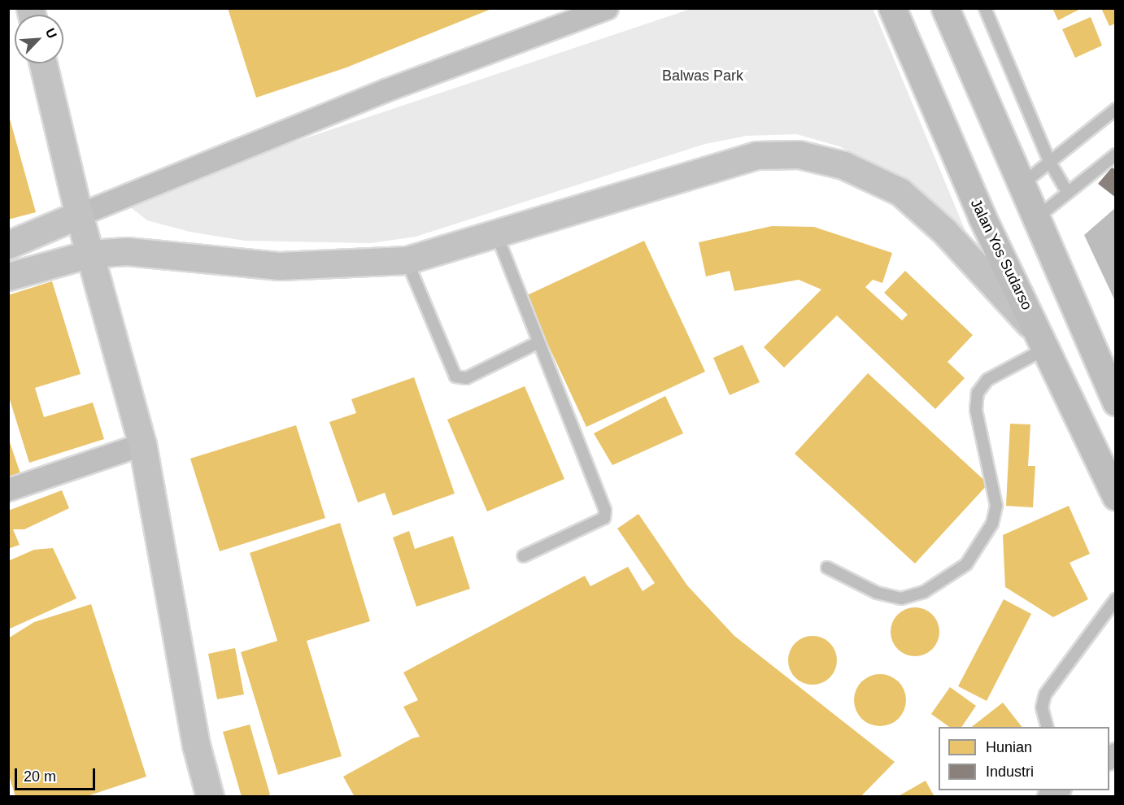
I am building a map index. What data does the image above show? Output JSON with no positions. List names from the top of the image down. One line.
{"streets":{"highway":["Jalan Yos Sudarso"]},"parks":["Balwas Park"],"legend":["Hunian","Industri"],"scale_bar":"20 m","north":"top right"}
